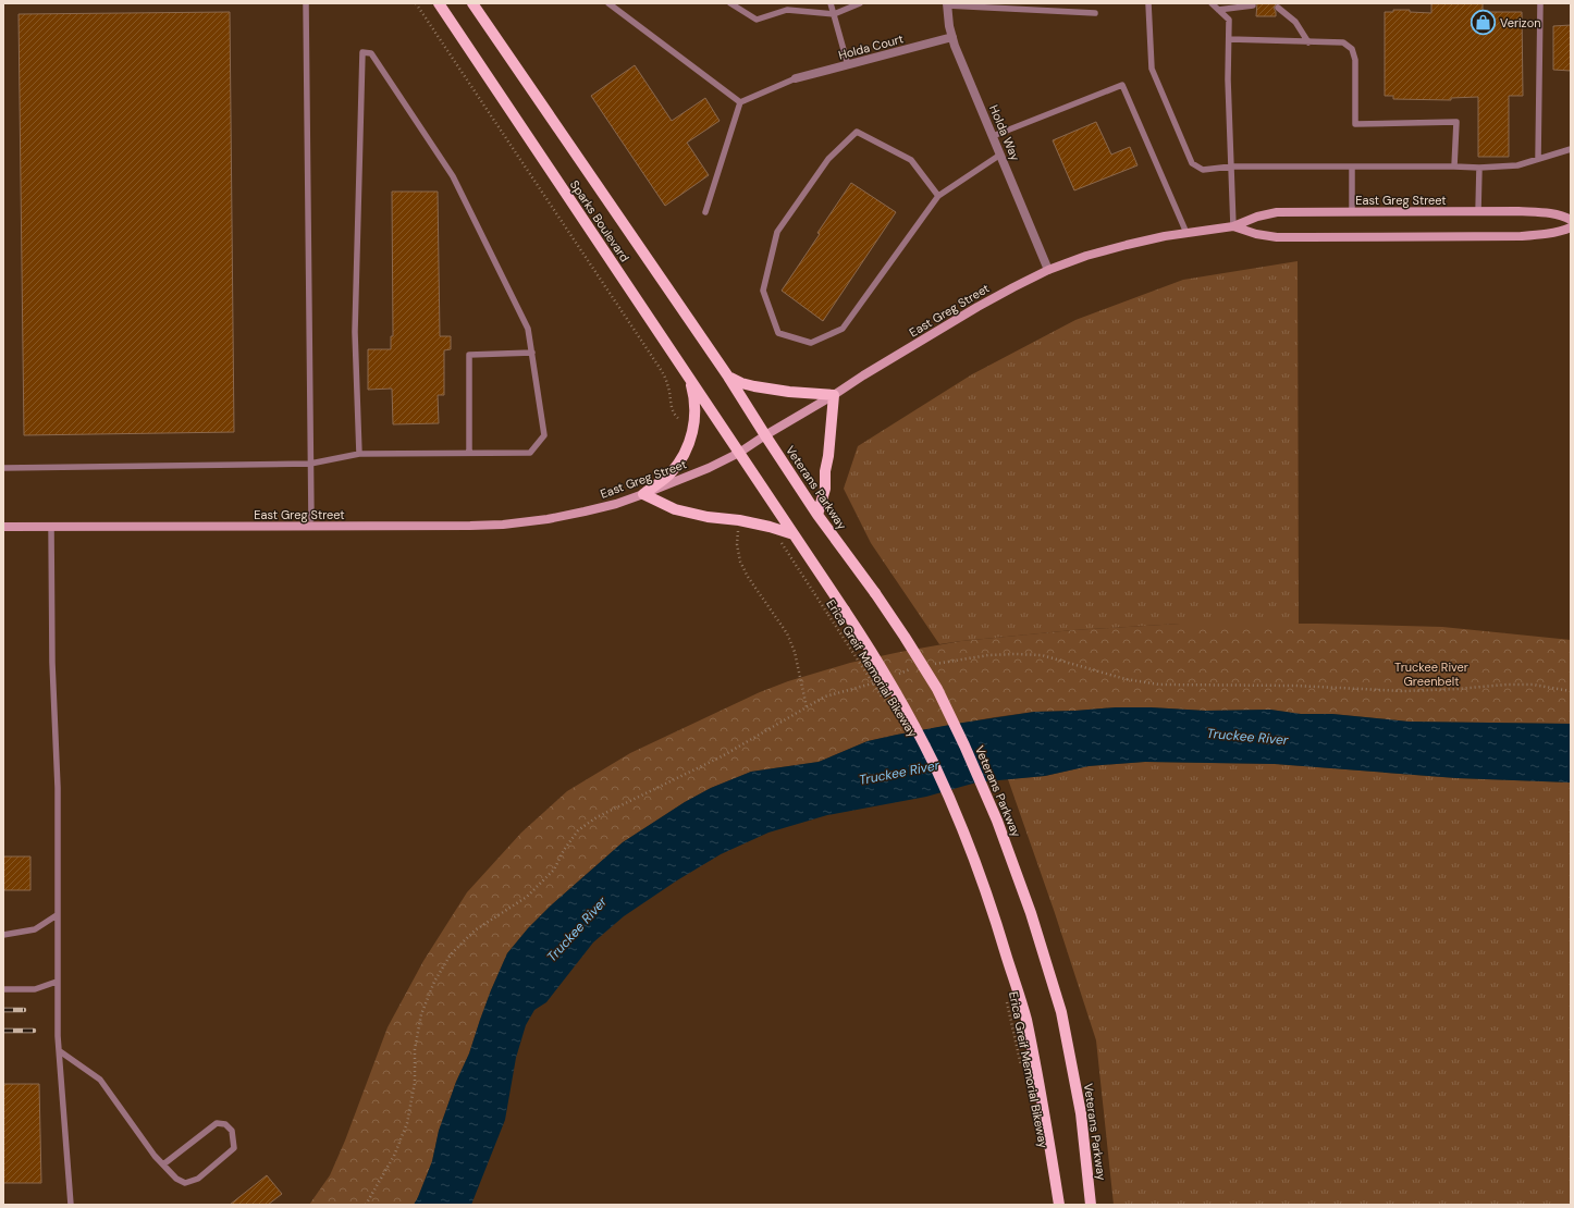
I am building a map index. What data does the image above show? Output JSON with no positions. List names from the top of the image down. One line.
{"streets":{"main road":["East Greg Street","Sparks Boulevard","Veterans Parkway"],"street":["Holda Court","Holda Way"],"path":["Erica Greif Memorial Bikeway"]},"crossings":[["Holda Court","Holda Way"],["Holda Way","East Greg Street"],["East Greg Street","Sparks Boulevard"],["East Greg Street","Veterans Parkway"],["Sparks Boulevard","Veterans Parkway"]],"water":["Truckee River"],"parks":["Truckee River Greenbelt"],"places":{"shop":["Verizon"]}}
